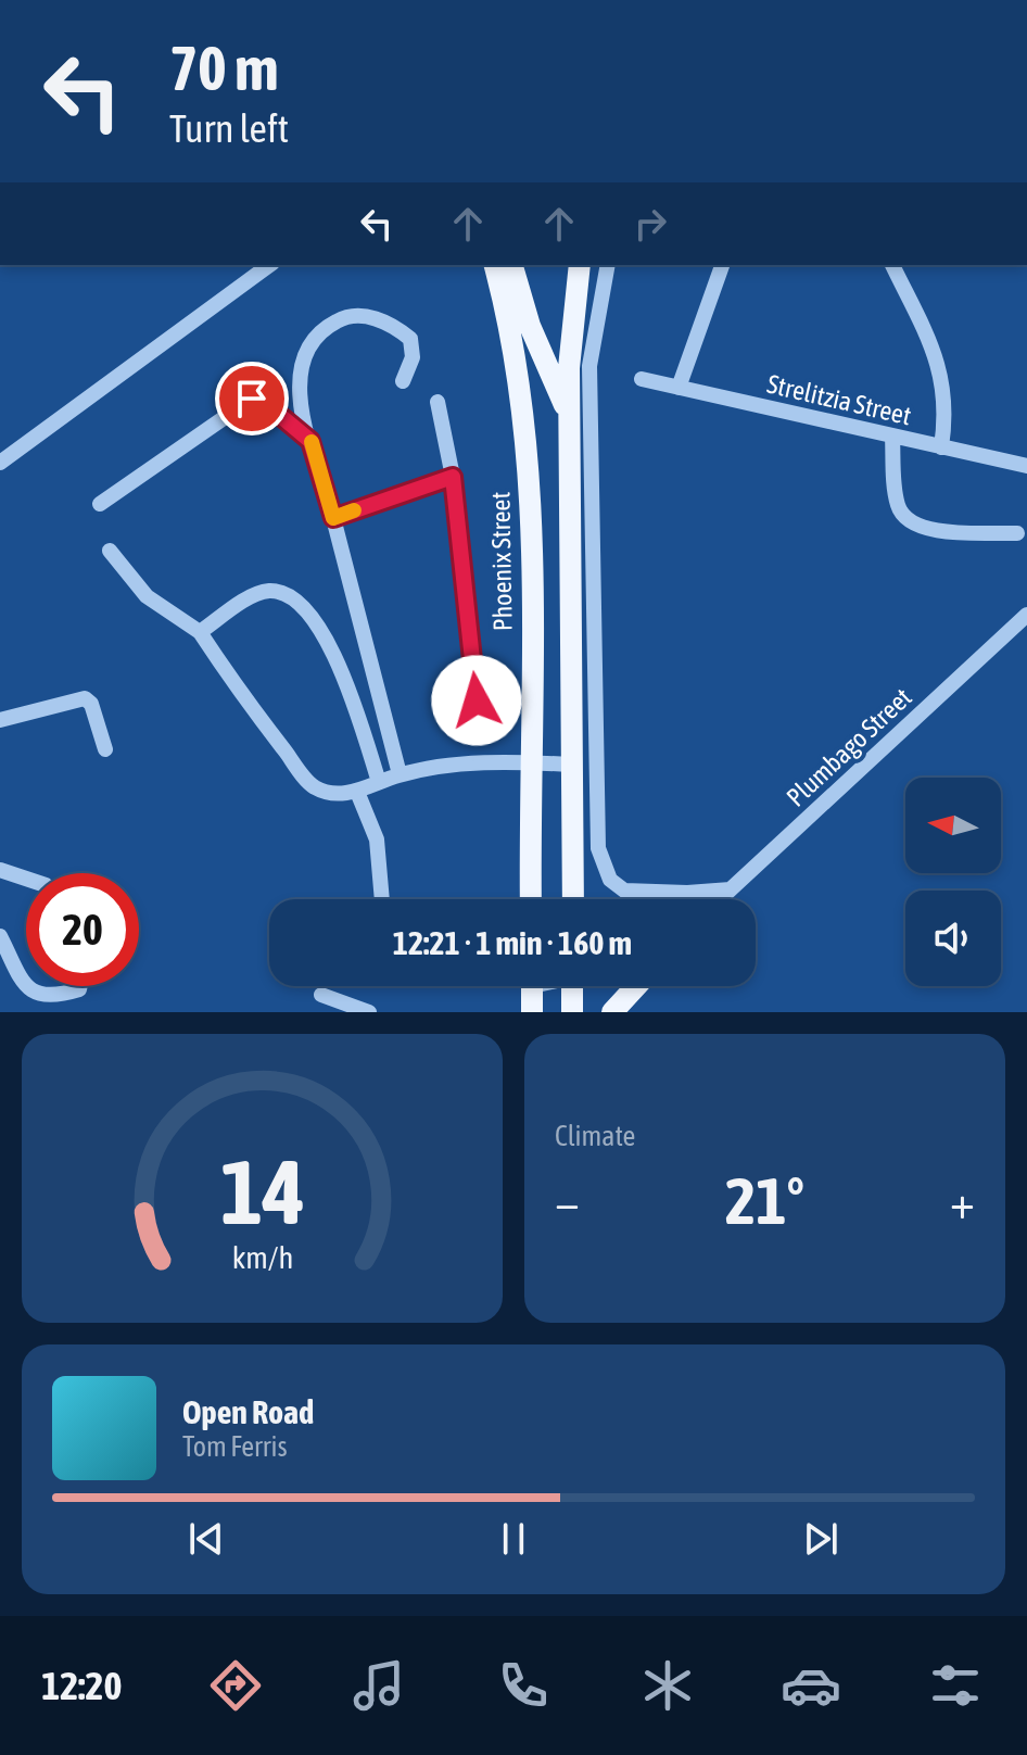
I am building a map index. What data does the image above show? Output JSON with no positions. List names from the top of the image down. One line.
{"streets":{"main road":["Phoenix Street"],"street":["Strelitzia Street","Plumbago Street"]},"north":"left","page":{"turn":["70 m","Turn left"],"limit":"20","trip":"12:21 · 1 min · 160 m","tile":"Climate","heat":["−","21°","+"],"song":["Open Road","Tom Ferris"],"tabs":"12:20","gauge":["14","km/h"]}}
